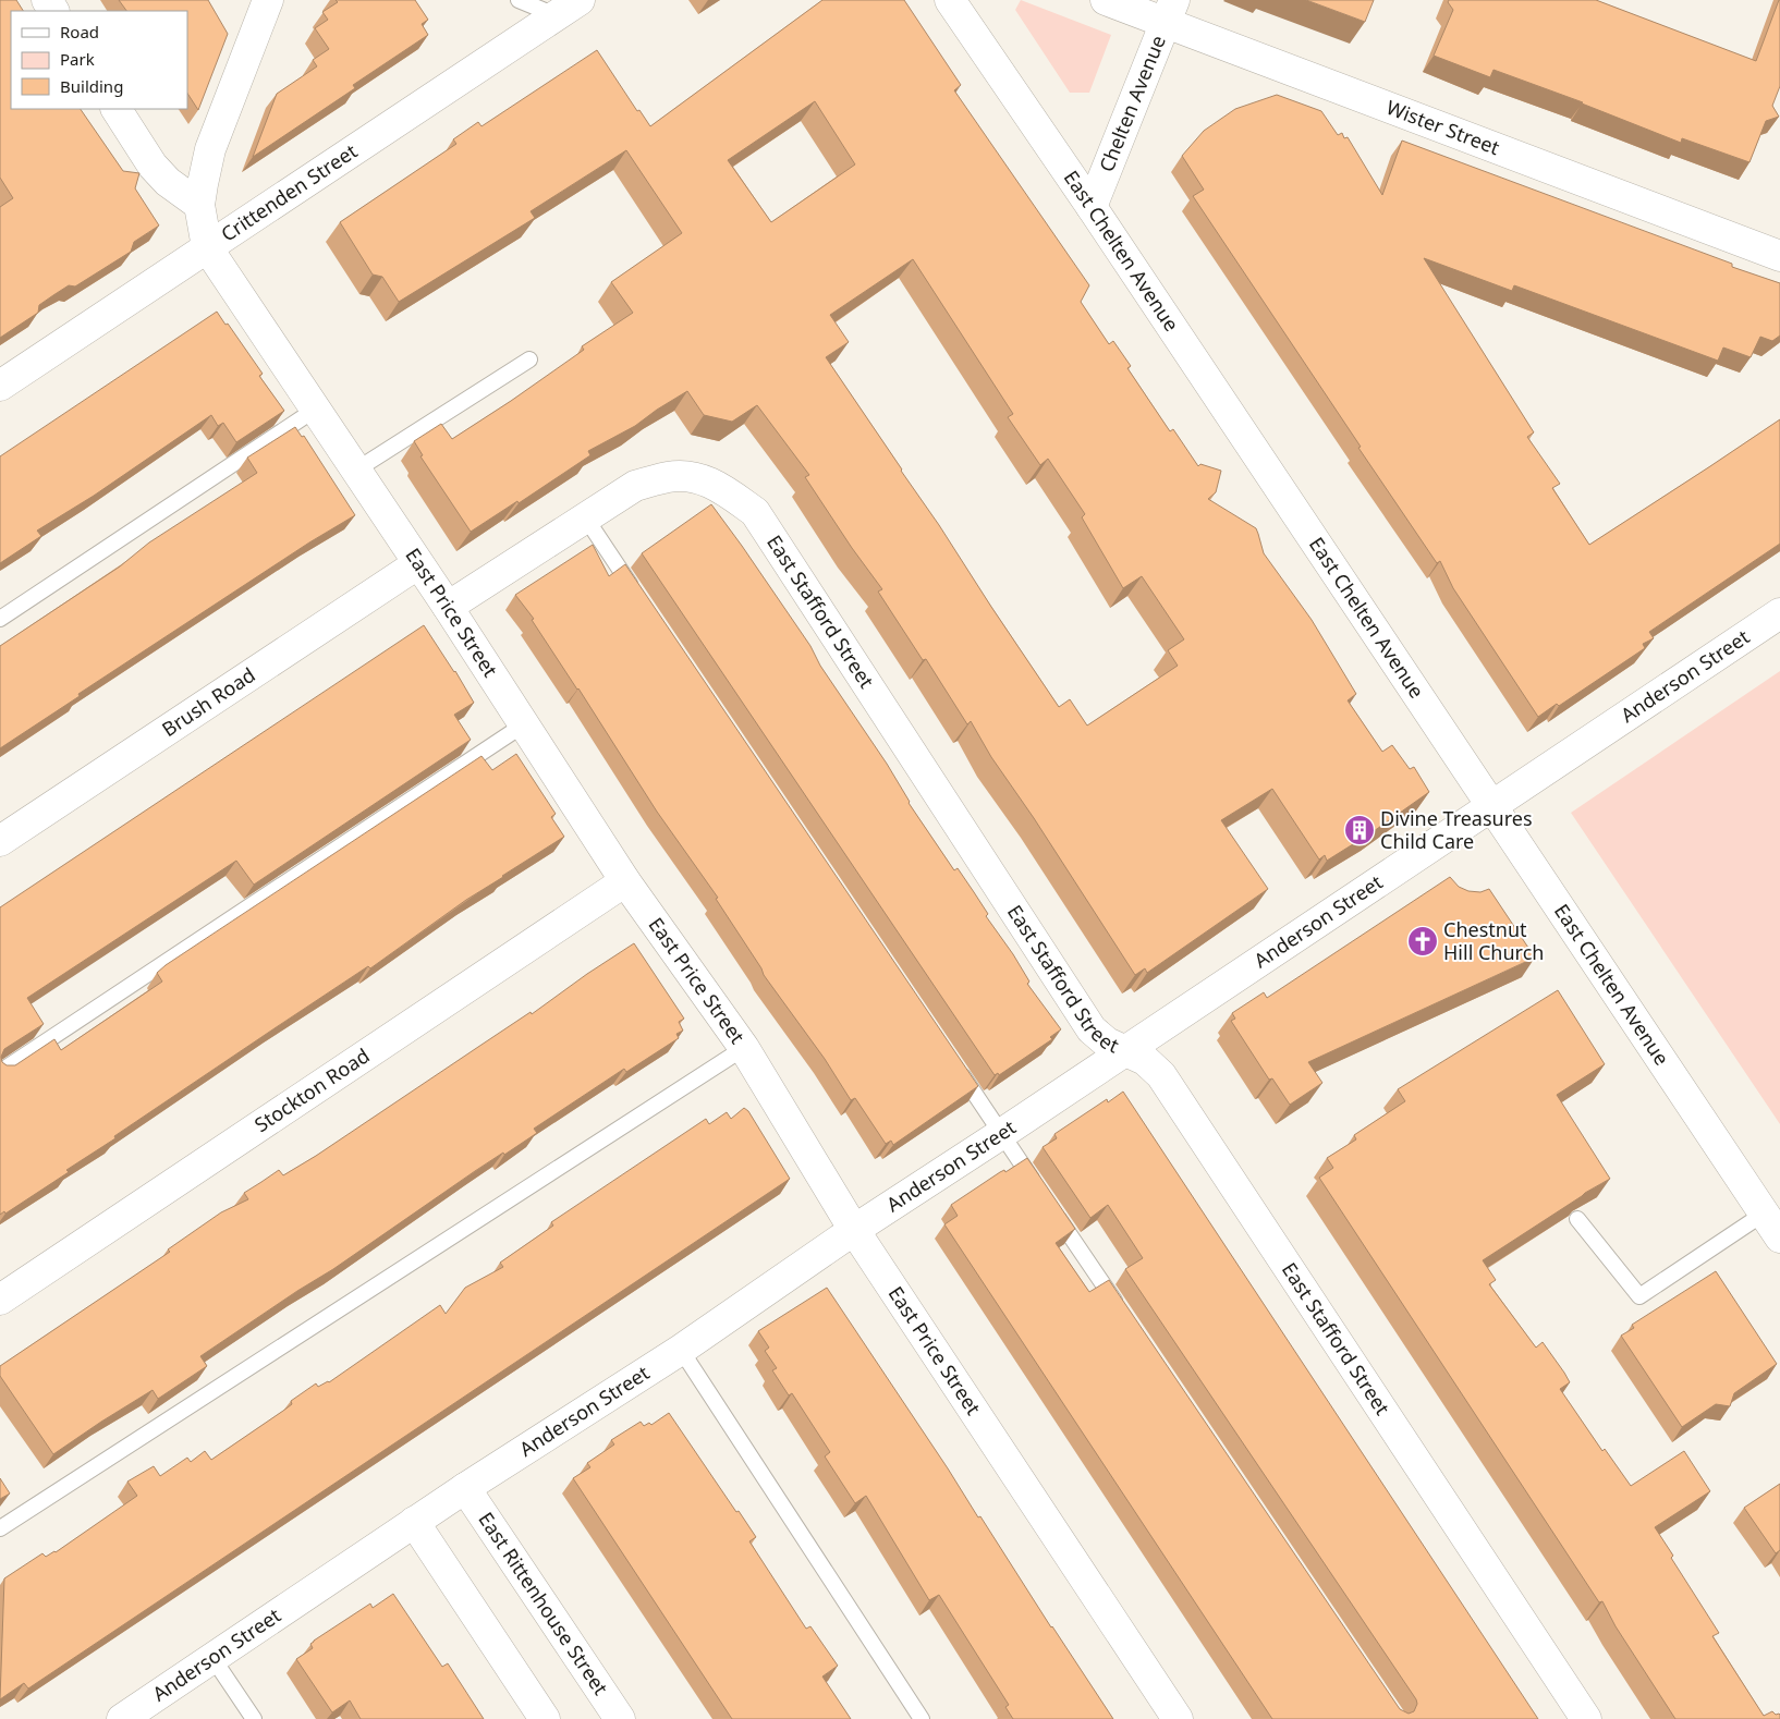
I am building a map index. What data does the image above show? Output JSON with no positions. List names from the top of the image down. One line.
{"streets":{"street":["Chelten Avenue","Wister Street","Crittenden Street","East Chelten Avenue","East Stafford Street","East Price Street","Anderson Street","Brush Road","Stockton Road","East Rittenhouse Street"]},"crossings":[["Chelten Avenue","Wister Street"],["Chelten Avenue","East Chelten Avenue"],["Crittenden Street","East Price Street"],["East Chelten Avenue","Anderson Street"],["East Stafford Street","East Price Street"],["East Stafford Street","Anderson Street"],["East Price Street","Anderson Street"],["East Price Street","Brush Road"],["East Price Street","Stockton Road"],["Anderson Street","East Rittenhouse Street"]],"places":{"building":["Divine Treasures Child Care"],"church":["Chestnut Hill Church"]},"legend":["Road","Park","Building"]}
